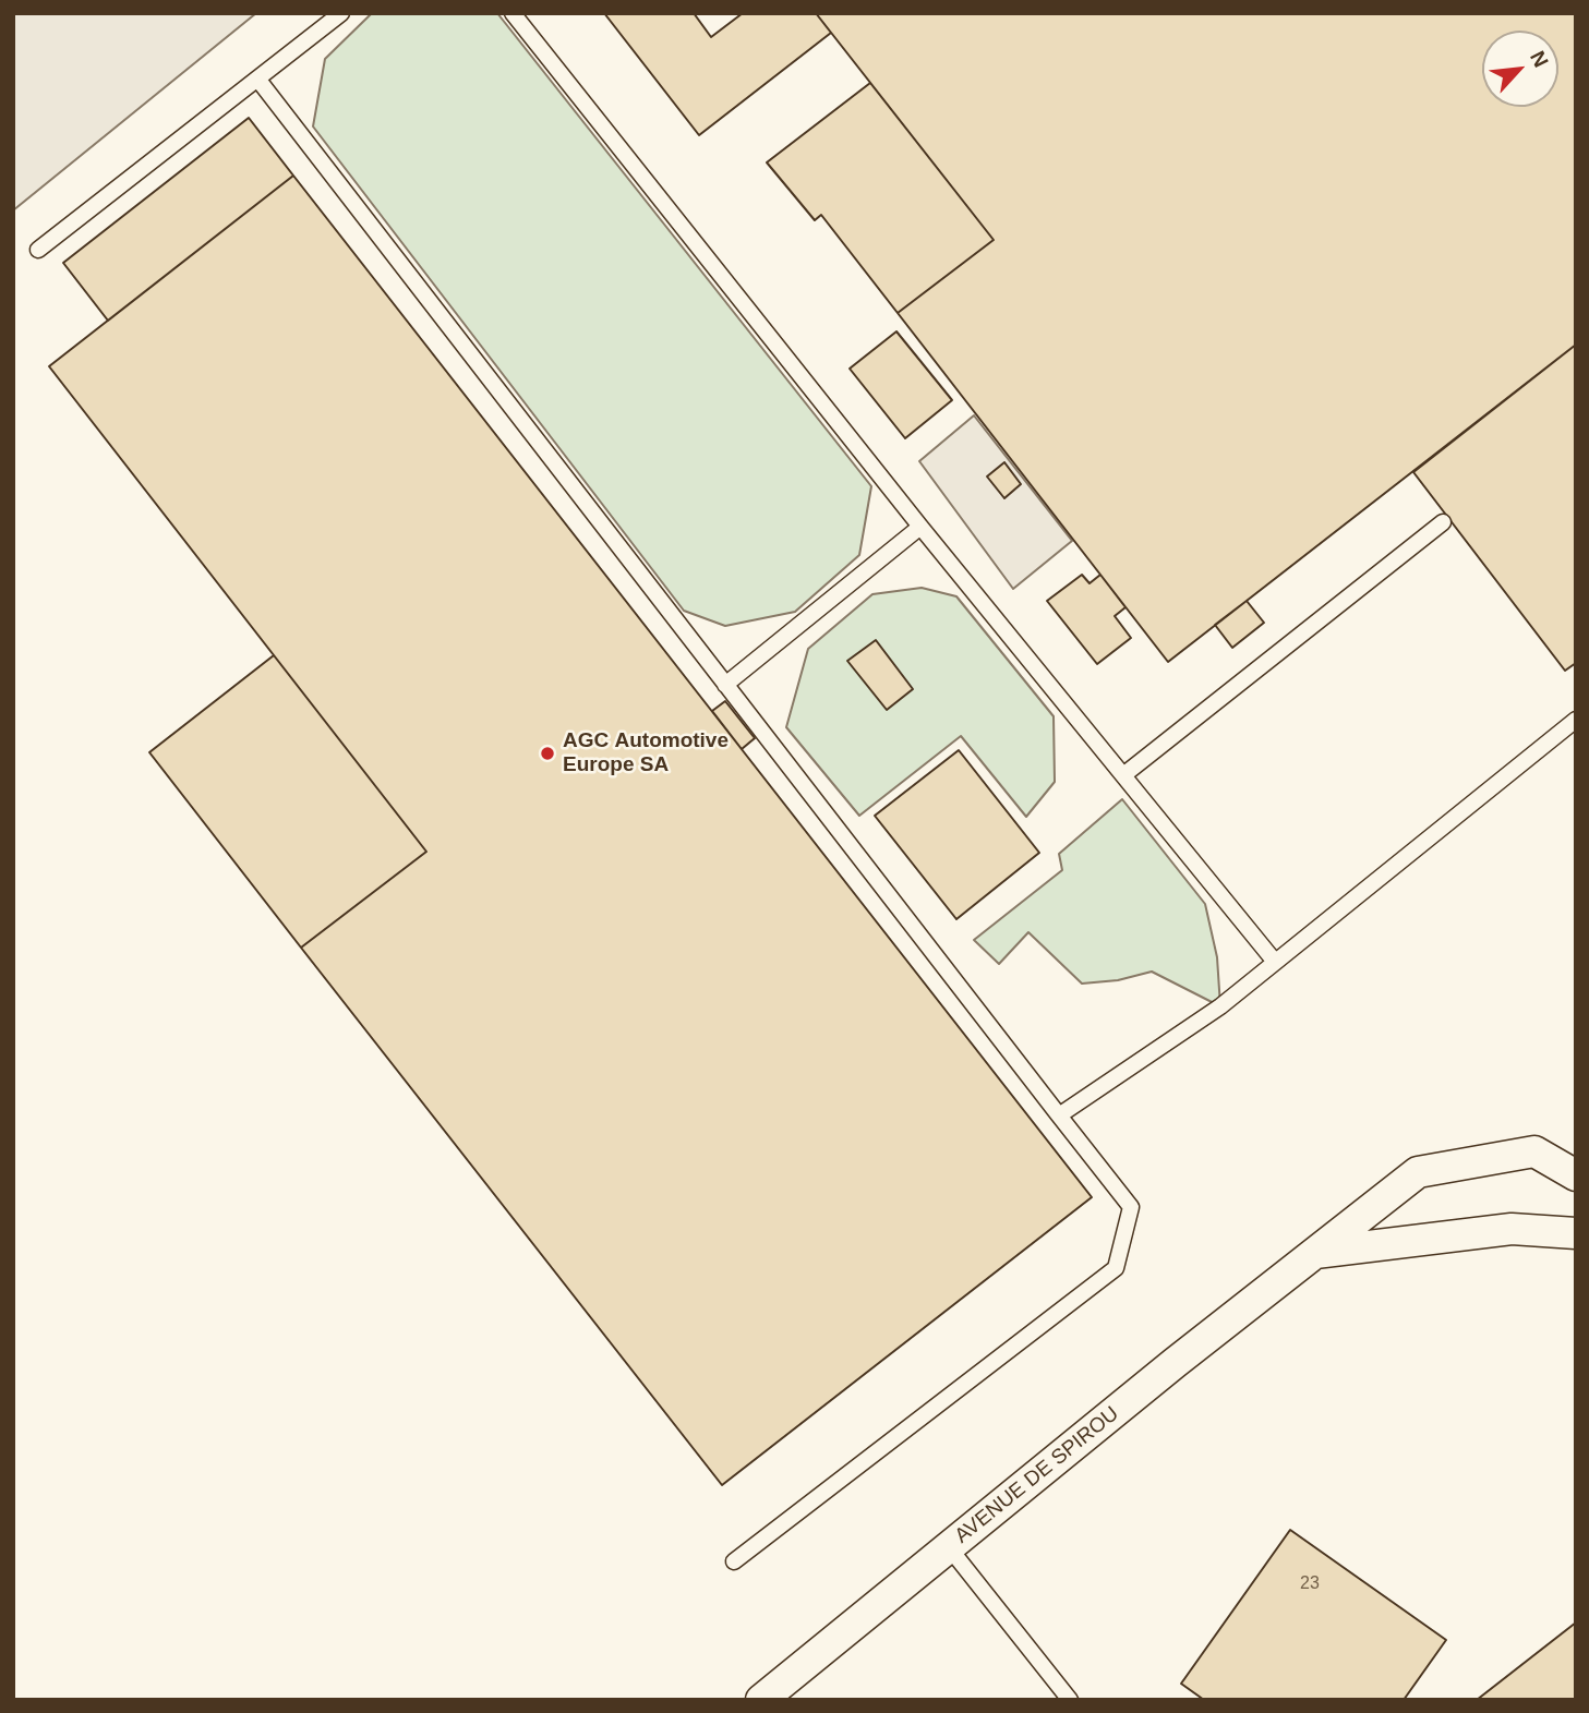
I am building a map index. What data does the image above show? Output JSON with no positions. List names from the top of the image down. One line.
{"streets":{"street":["AVENUE DE SPIROU"]},"places":["AGC Automotive Europe SA"],"house_numbers":["23"],"north":"top right"}
